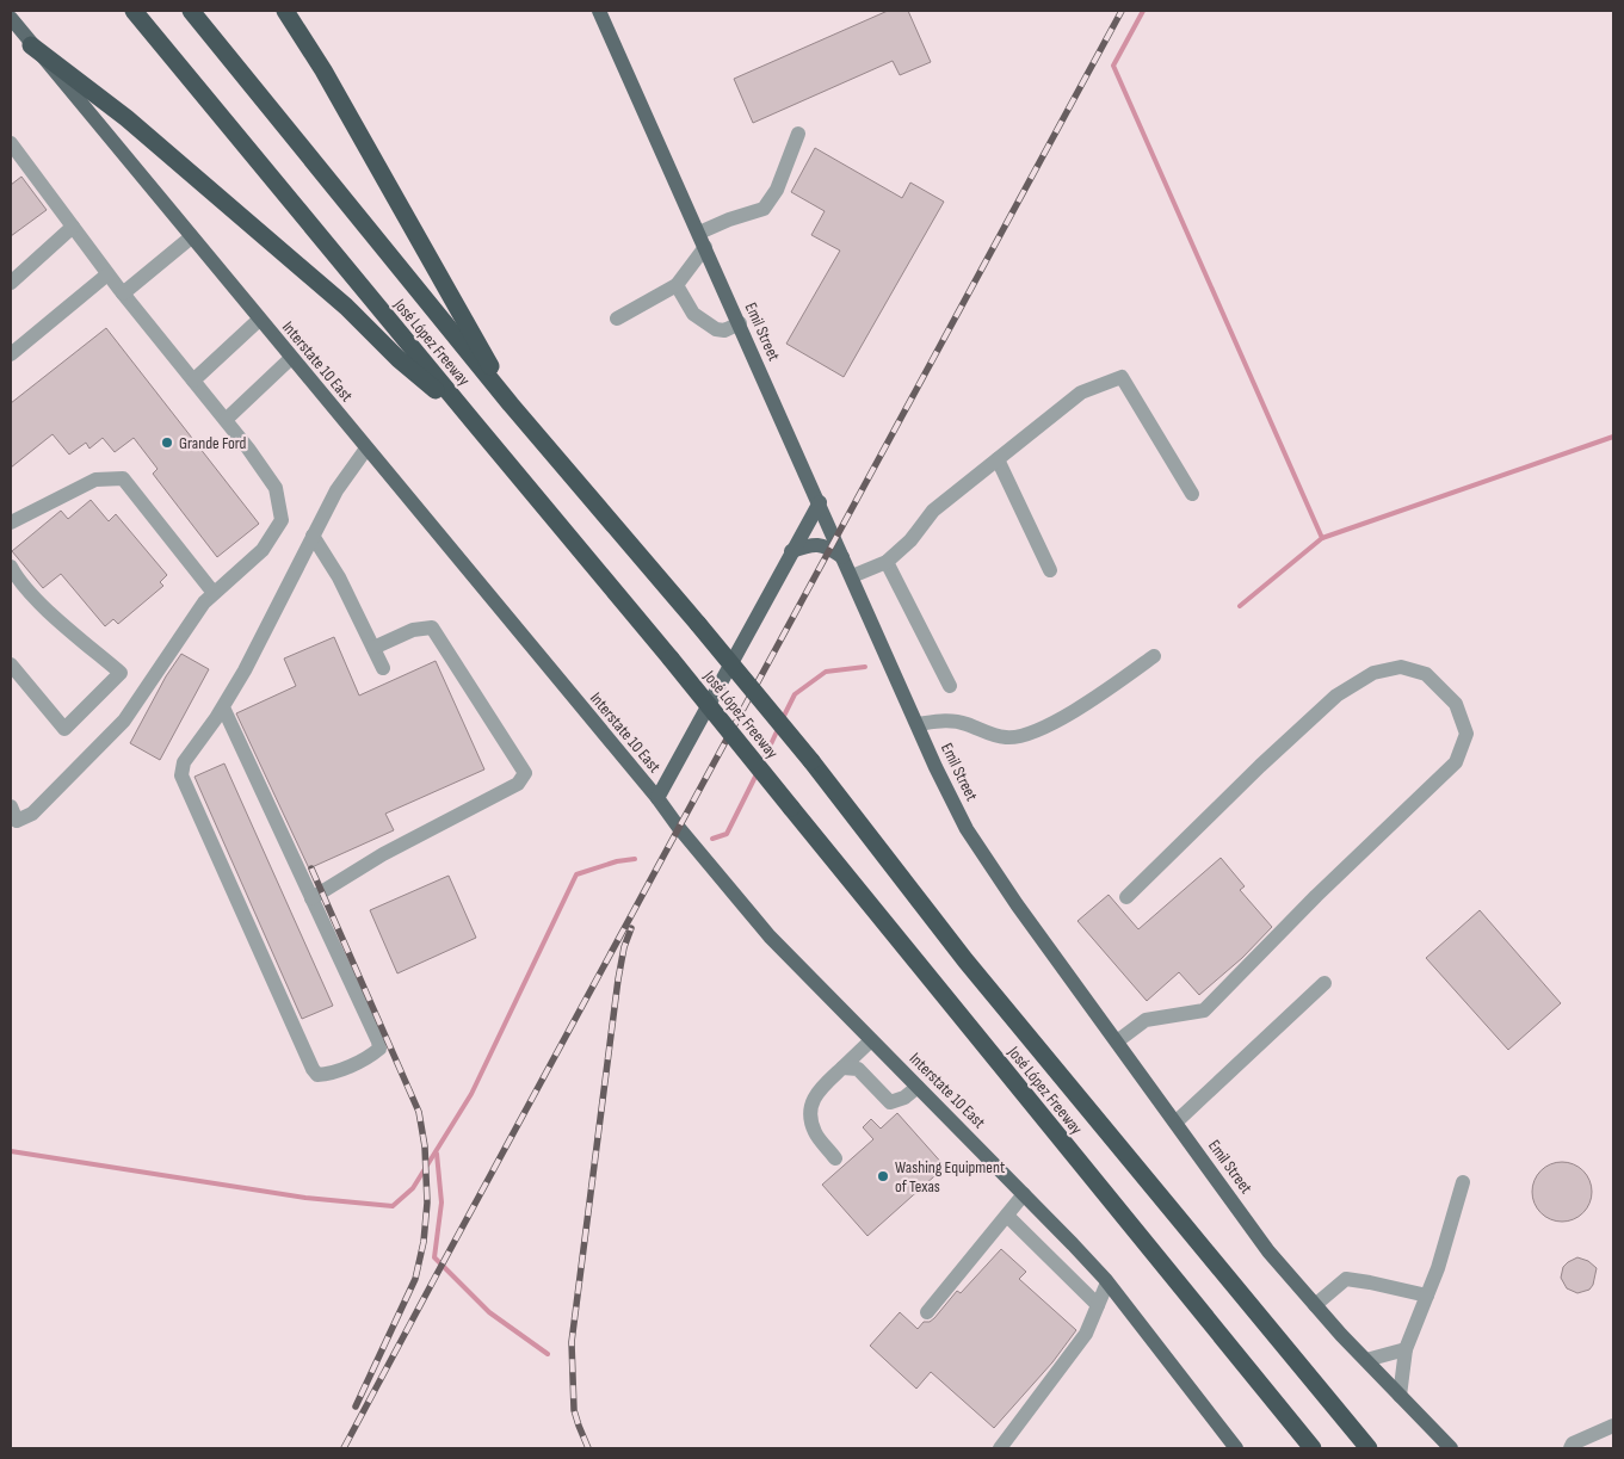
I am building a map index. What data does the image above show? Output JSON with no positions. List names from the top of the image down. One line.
{"streets":{"highway":["José López Freeway"],"main road":["Emil Street","Interstate 10 East"]},"places":["Grande Ford","Washing Equipment of Texas"]}
